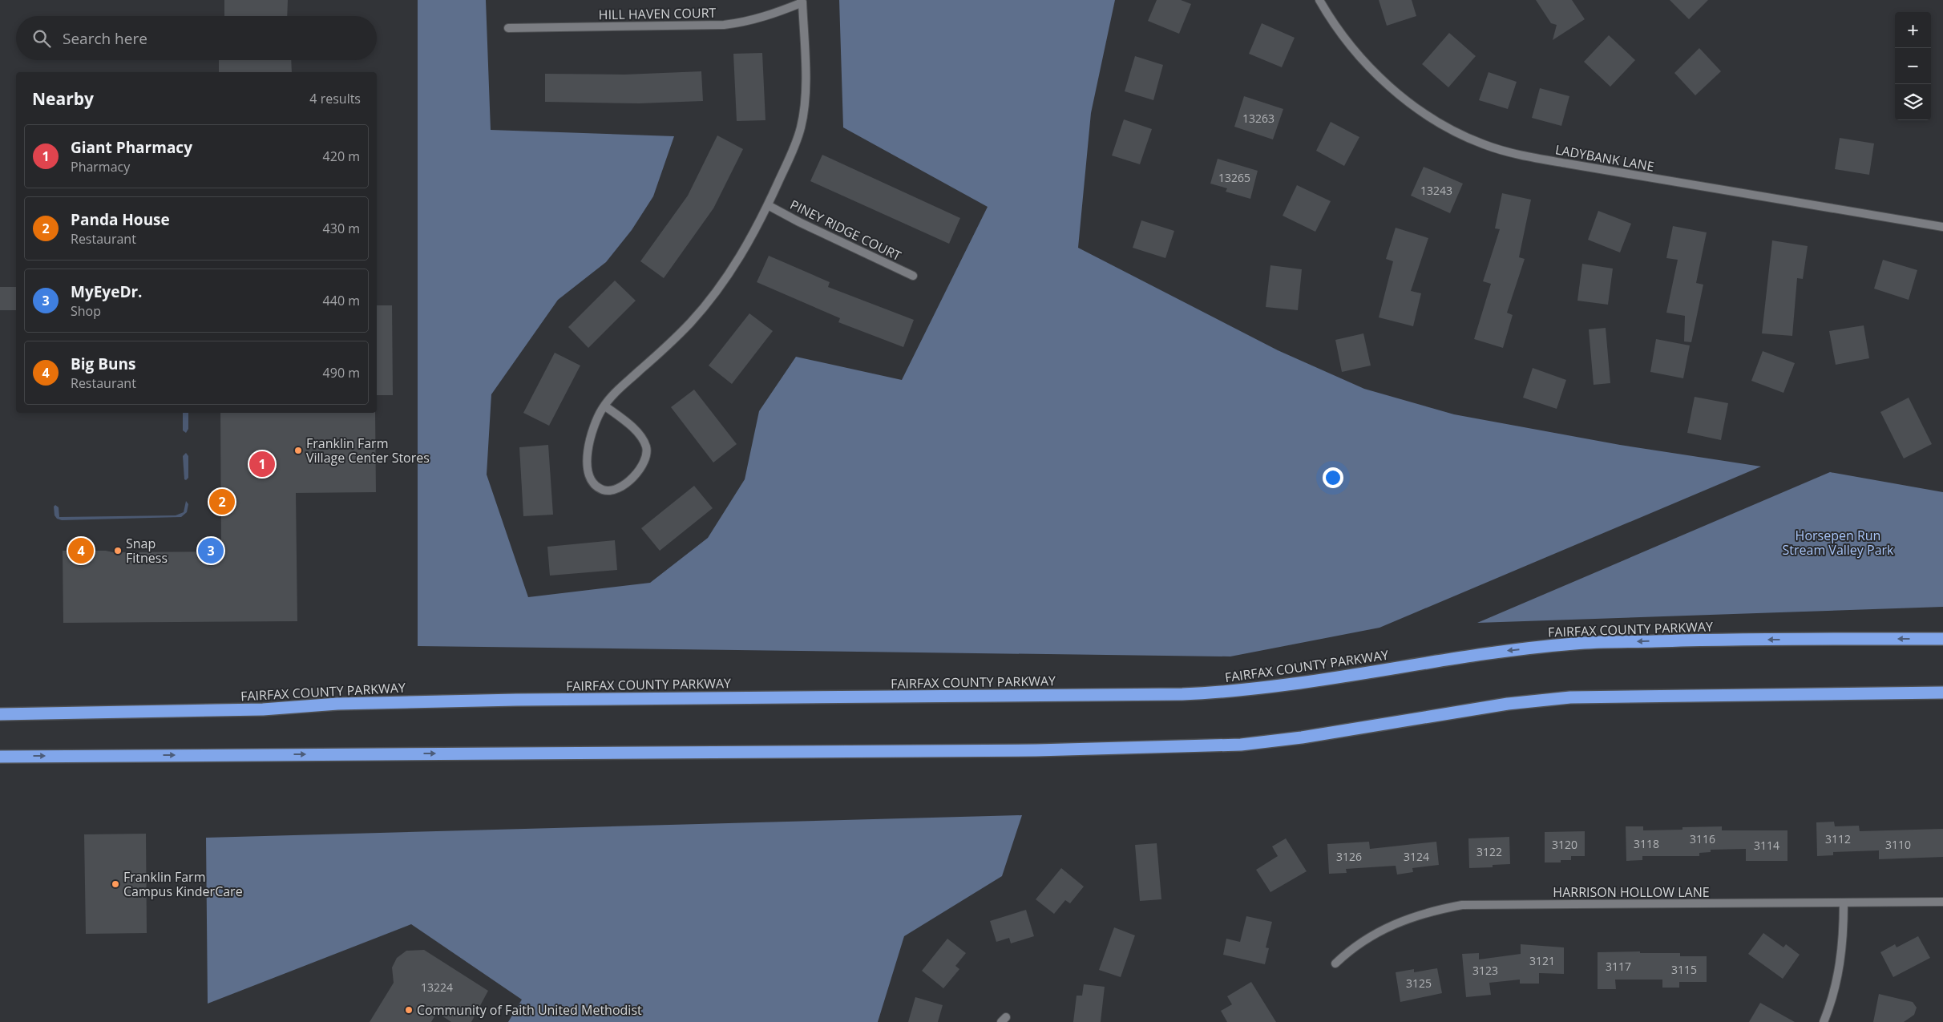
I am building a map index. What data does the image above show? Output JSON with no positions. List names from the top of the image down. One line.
{"streets":{"highway":["FAIRFAX COUNTY PARKWAY"],"street":["HILL HAVEN COURT","LADYBANK LANE","PINEY RIDGE COURT","HARRISON HOLLOW LANE"]},"parks":["Horsepen Run Stream Valley Park"],"places":["Franklin Farm Village Center Stores","Snap Fitness","Franklin Farm Campus KinderCare","Community of Faith United Methodist"],"house_numbers":["13263","13265","13243","3116","3112","3118","3120","3110","3114","3122","3126","3124","3121","3117","3115","3123","3125","13224"],"page":{"map_buttons":["+","−"],"search":"Search here","heading":["Nearby","4 results"],"list":[{"mark":"1","name":"Giant Pharmacy","note":"Pharmacy","value":"420 m"},{"mark":"2","name":"Panda House","note":"Restaurant","value":"430 m"},{"mark":"3","name":"MyEyeDr.","note":"Shop","value":"440 m"},{"mark":"4","name":"Big Buns","note":"Restaurant","value":"490 m"}],"pins":["1","2","3","4"]}}
